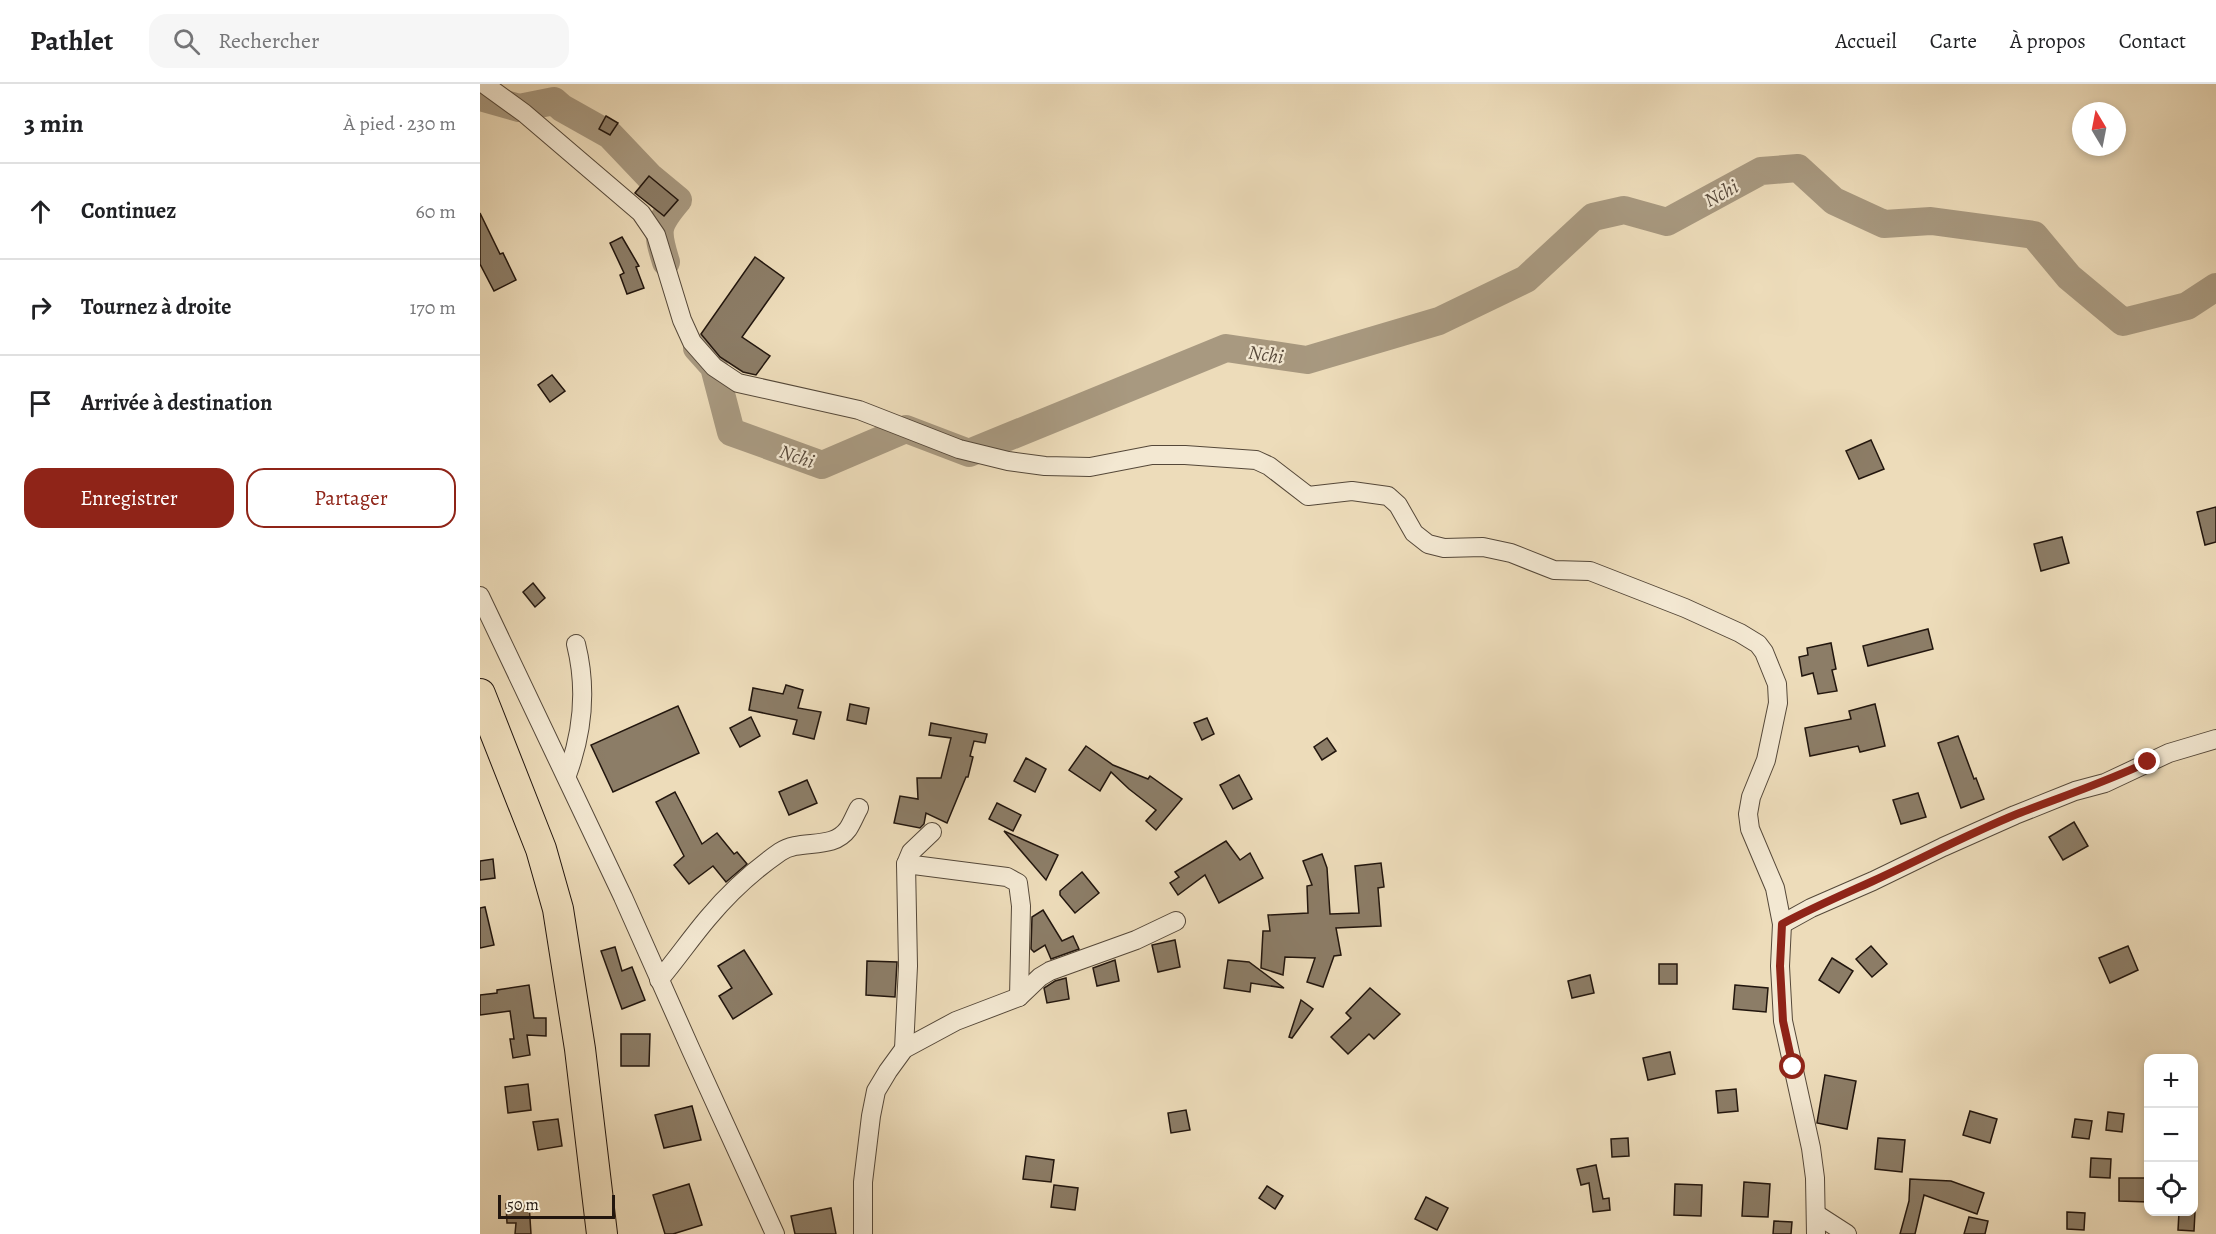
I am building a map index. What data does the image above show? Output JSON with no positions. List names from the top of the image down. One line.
{"water":["Nchi"],"scale_bar":"50 m","north":"top","page":{"header":"Pathlet","search":"Rechercher","nav":["Accueil","Carte","À propos","Contact"],"heading":["3 min","À pied · 230 m"],"list":[["Continuez","60 m"],["Tournez à droite","170 m"],"Arrivée à destination"],"buttons":["Enregistrer","Partager"],"map_buttons":["+","−"],"scale":"50 m"}}
